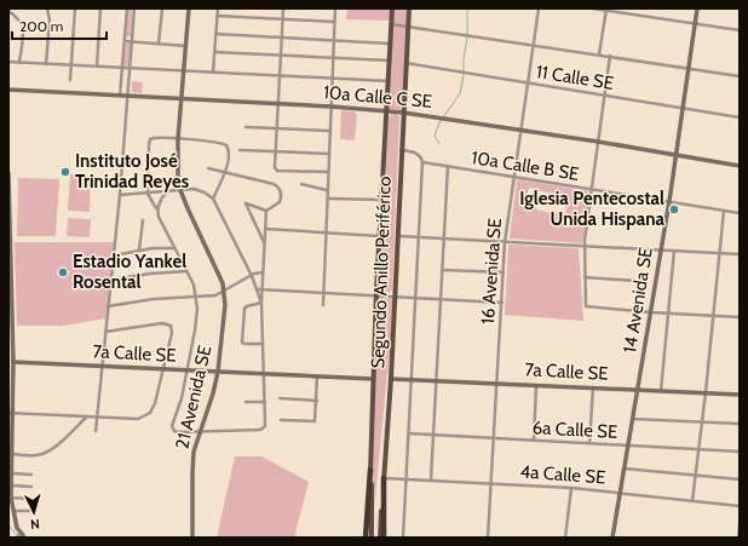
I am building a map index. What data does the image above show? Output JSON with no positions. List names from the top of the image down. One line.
{"streets":{"main road":["Segundo Anillo Periférico"],"street":["11 Calle SE","10a Calle C SE","10a Calle B SE","16 Avenida SE","14 Avenida SE","7a Calle SE","21 Avenida SE","6a Calle SE","4a Calle SE"]},"crossings":[["11 Calle SE","16 Avenida SE"],["11 Calle SE","Segundo Anillo Periférico"],["11 Calle SE","14 Avenida SE"],["10a Calle C SE","16 Avenida SE"],["10a Calle C SE","Segundo Anillo Periférico"],["10a Calle C SE","14 Avenida SE"],["10a Calle C SE","21 Avenida SE"],["10a Calle B SE","16 Avenida SE"],["10a Calle B SE","14 Avenida SE"],["16 Avenida SE","7a Calle SE"],["16 Avenida SE","6a Calle SE"],["16 Avenida SE","4a Calle SE"],["Segundo Anillo Periférico","7a Calle SE"],["Segundo Anillo Periférico","4a Calle SE"],["14 Avenida SE","7a Calle SE"],["14 Avenida SE","6a Calle SE"],["14 Avenida SE","4a Calle SE"],["7a Calle SE","21 Avenida SE"]],"places":["Instituto José Trinidad Reyes","Iglesia Pentecostal Unida Hispana","Estadio Yankel Rosental"],"scale_bar":"200 m","north":"bottom"}
